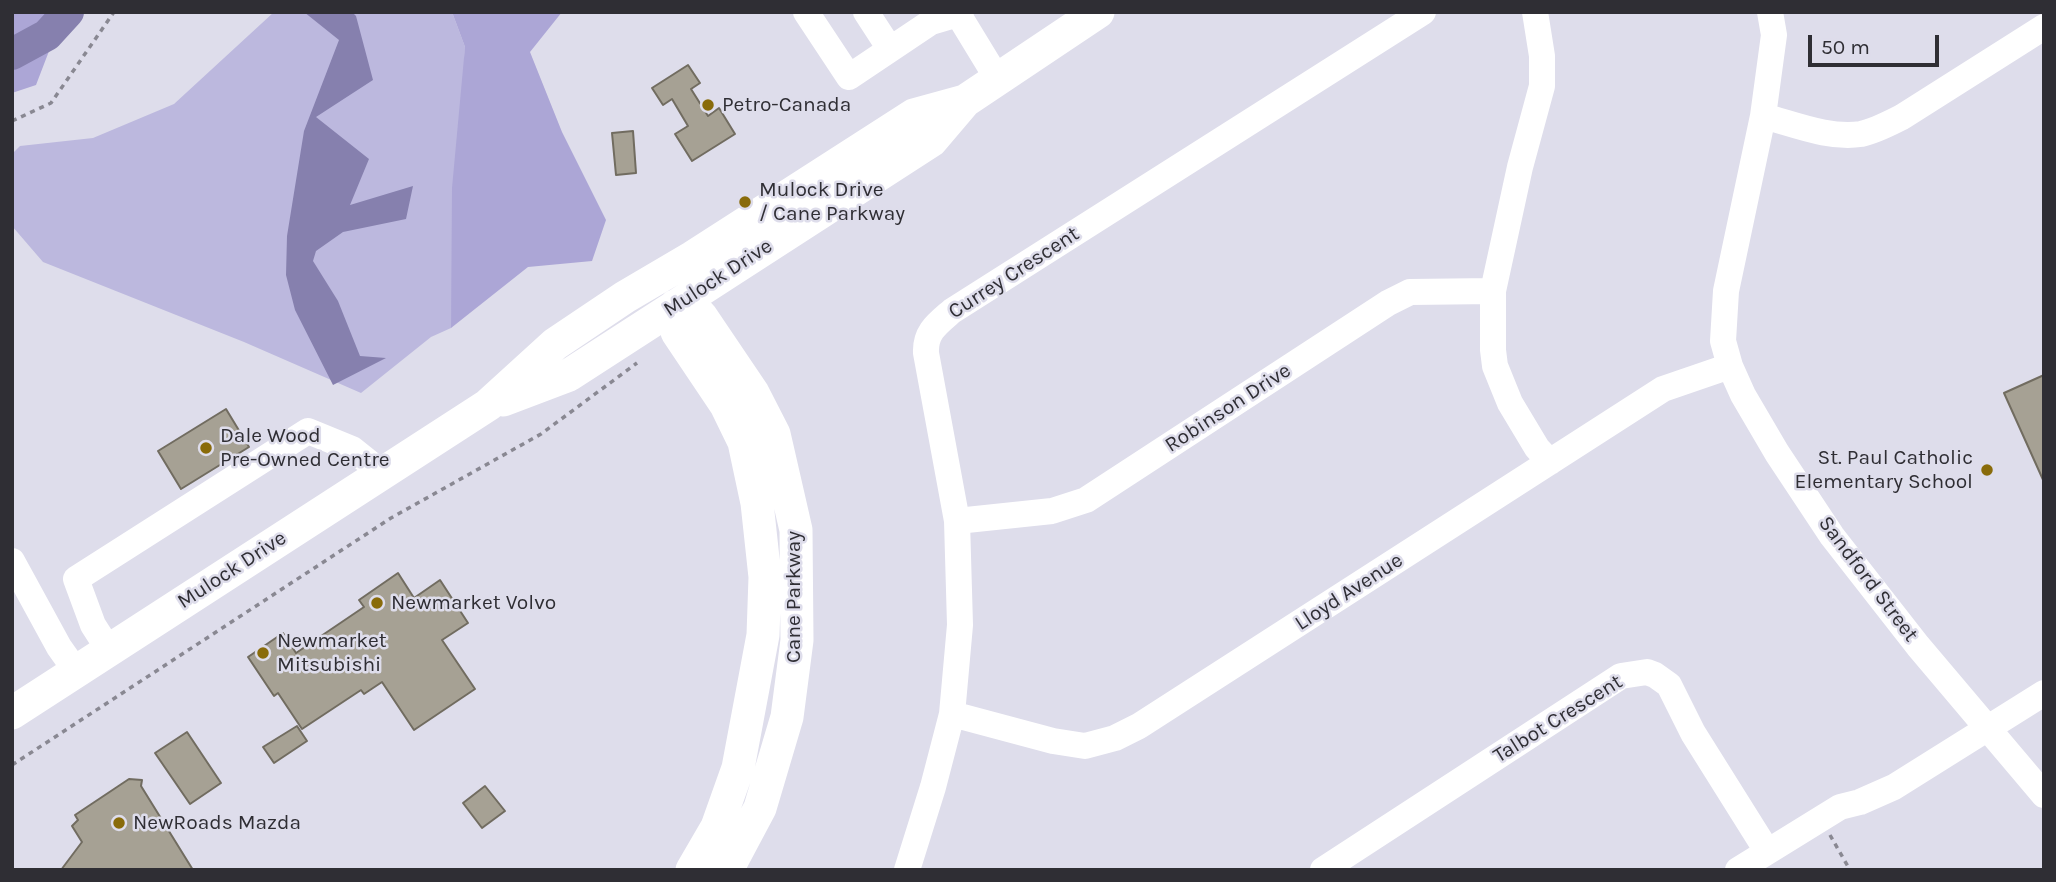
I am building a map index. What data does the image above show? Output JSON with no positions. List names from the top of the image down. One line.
{"streets":{"main road":["Mulock Drive","Cane Parkway"],"street":["Currey Crescent","Robinson Drive","Sandford Street","Lloyd Avenue","Talbot Crescent"]},"crossings":[["Currey Crescent","Robinson Drive"],["Currey Crescent","Lloyd Avenue"],["Mulock Drive","Cane Parkway"],["Sandford Street","Lloyd Avenue"]],"places":["Petro-Canada","Mulock Drive / Cane Parkway","Dale Wood Pre-Owned Centre","St. Paul Catholic Elementary School","Newmarket Volvo","Newmarket Mitsubishi","NewRoads Mazda"],"scale_bar":"50 m"}
